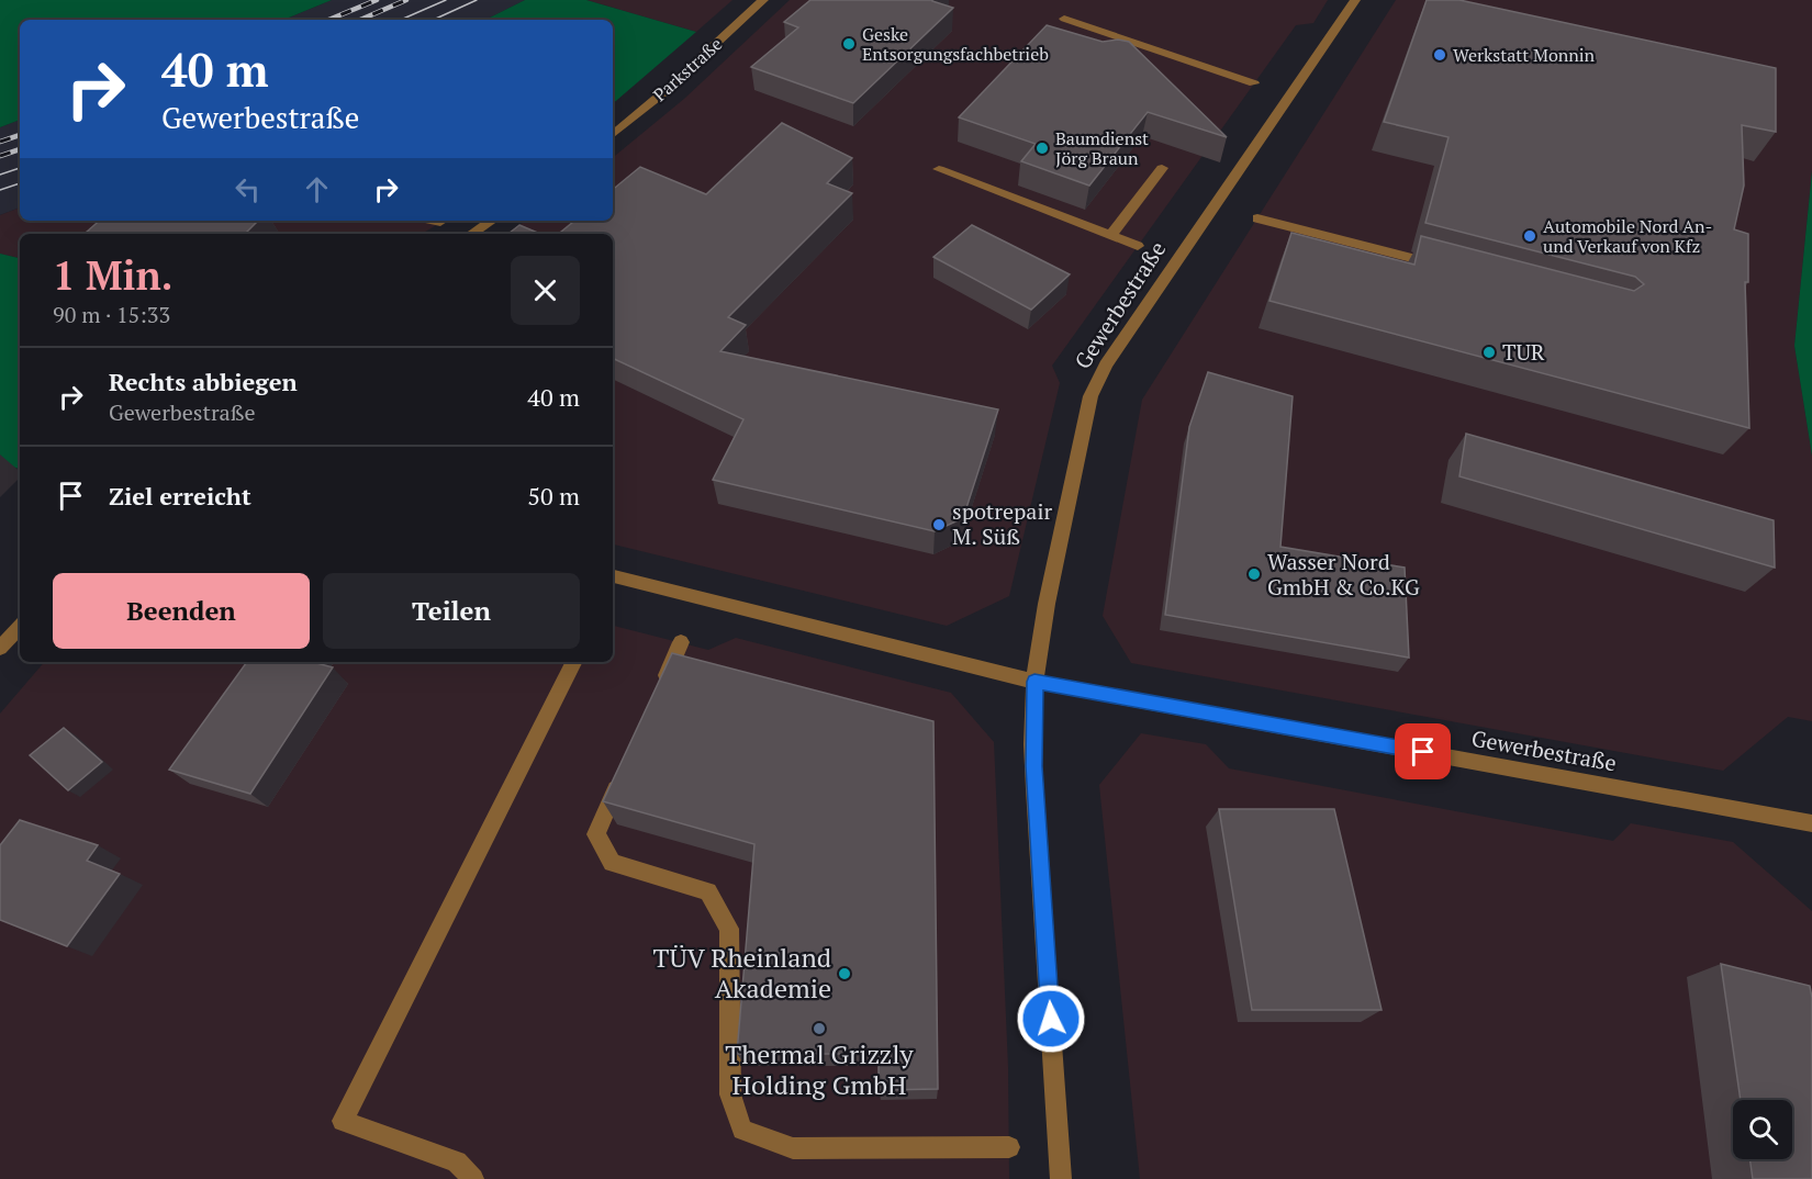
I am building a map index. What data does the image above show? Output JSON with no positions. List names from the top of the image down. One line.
{"streets":{"street":["Parkstraße","Gewerbestraße"]},"places":["Geske Entsorgungsfachbetrieb","Werkstatt Monnin","Baumdienst Jörg Braun","Automobile Nord An- und Verkauf von Kfz","TUR","spotrepair M. Süß","Wasser Nord GmbH & Co.KG","TÜV Rheinland Akademie","Thermal Grizzly Holding GmbH"],"page":{"turn":["40 m","Gewerbestraße"],"heading":["1 Min.","90 m · 15:33"],"list":[{"name":"Rechts abbiegen","note":"Gewerbestraße","value":"40 m"},{"name":"Ziel erreicht","value":"50 m"}],"buttons":["Beenden","Teilen"]}}
